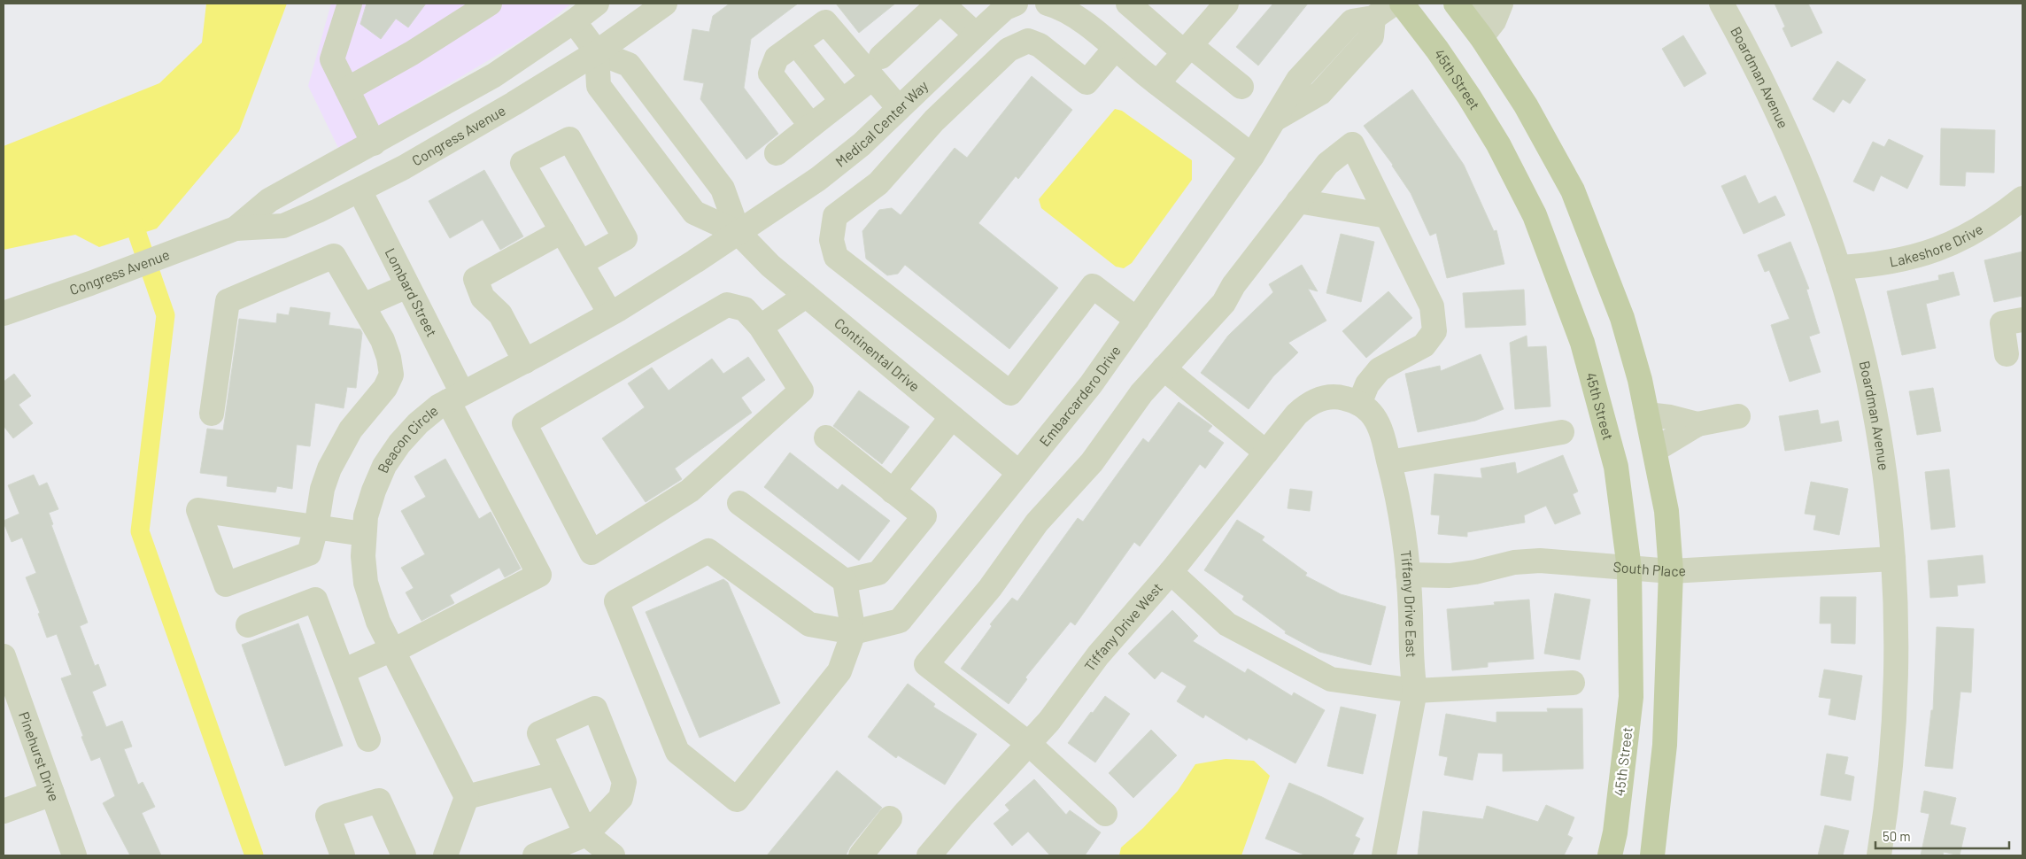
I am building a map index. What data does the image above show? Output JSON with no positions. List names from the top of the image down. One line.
{"streets":{"main road":["45th Street"],"street":["Boardman Avenue","Medical Center Way","Congress Avenue","Lakeshore Drive","Lombard Street","Continental Drive","Embarcardero Drive","Beacon Circle","South Place","Tiffany Drive East","Tiffany Drive West","Pinehurst Drive"]},"crossings":[["Boardman Avenue","Lakeshore Drive"],["Boardman Avenue","South Place"],["45th Street","South Place"],["Medical Center Way","Continental Drive"],["Medical Center Way","Beacon Circle"],["Congress Avenue","Lombard Street"],["Congress Avenue","Continental Drive"],["Lombard Street","Beacon Circle"],["Continental Drive","Embarcardero Drive"],["Continental Drive","Beacon Circle"],["South Place","Tiffany Drive East"],["Tiffany Drive East","Tiffany Drive West"]],"scale_bar":"50 m"}
